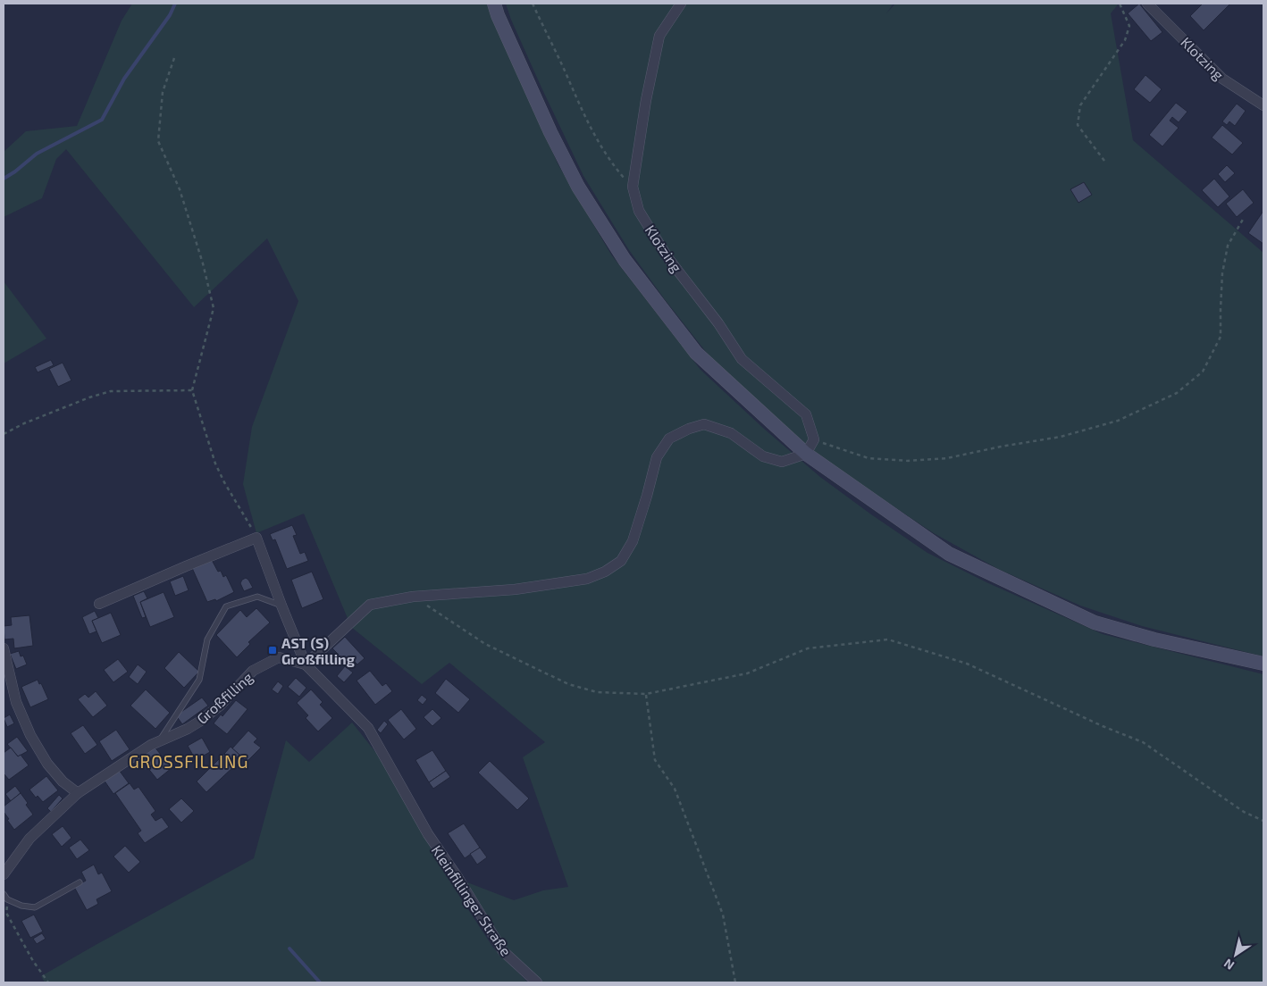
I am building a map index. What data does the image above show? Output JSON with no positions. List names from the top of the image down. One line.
{"streets":{"street":["Klotzing","Großfilling","Kleinfillinger Straße"]},"crossings":[["Großfilling","Kleinfillinger Straße"]],"districts":["GROSSFILLING"],"places":{"transit":["AST (S) Großfilling"]},"north":"bottom left"}
